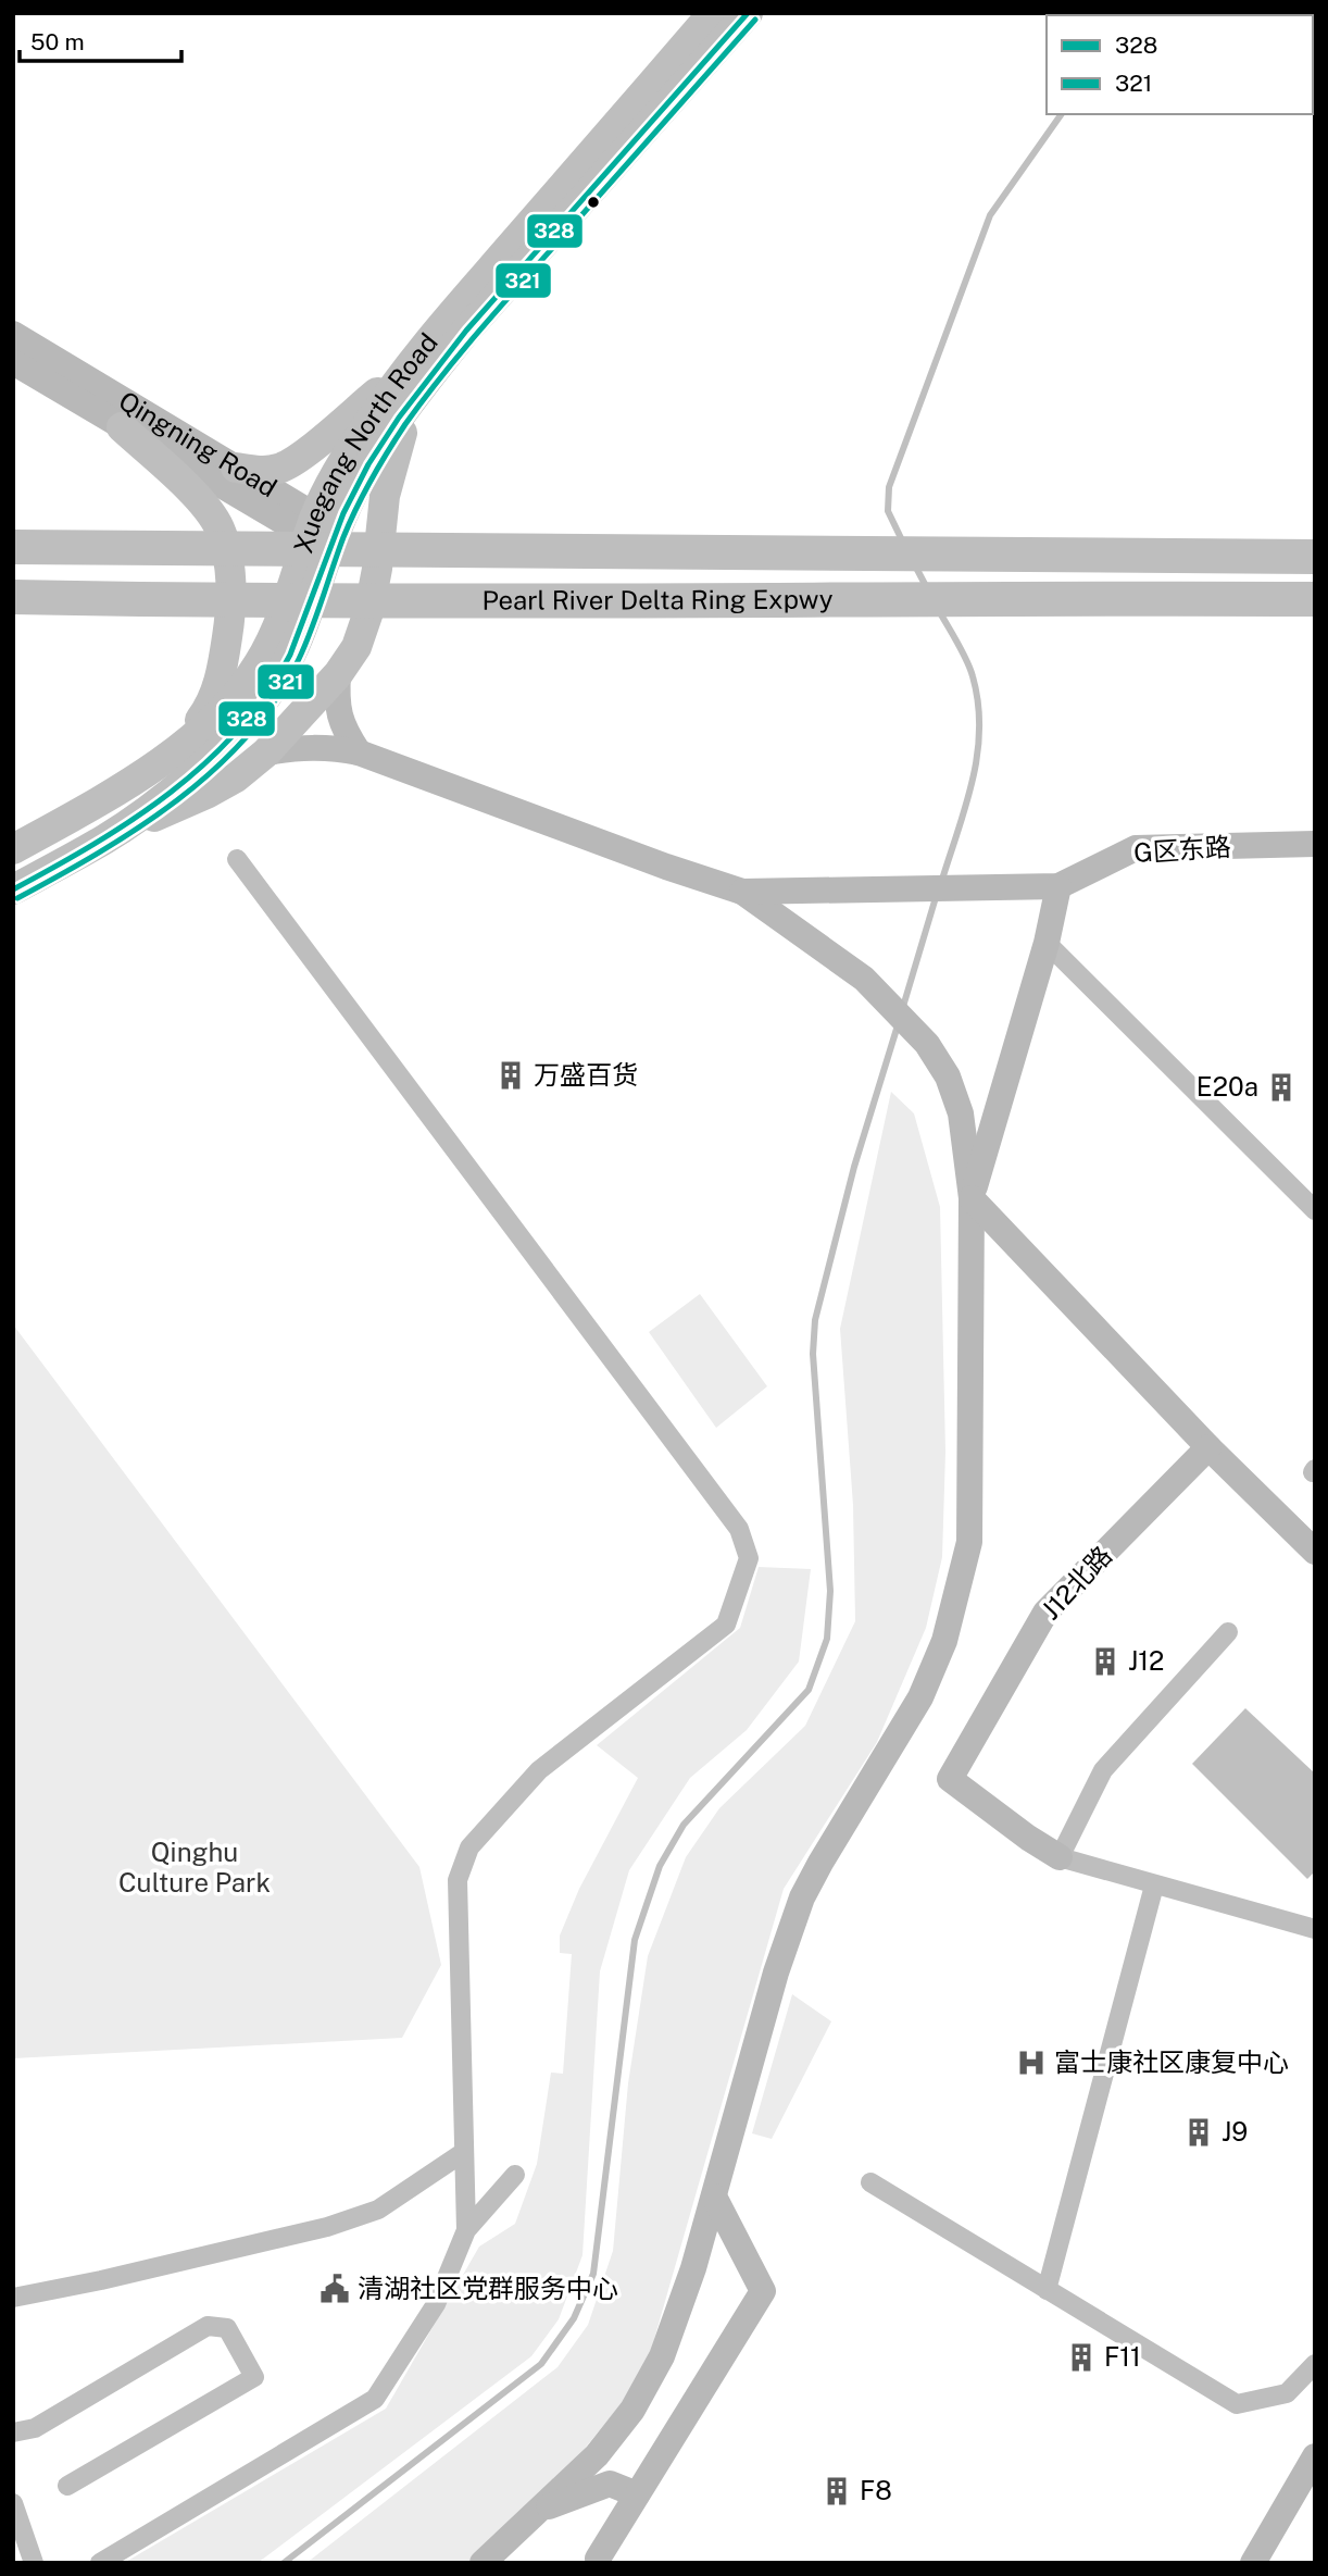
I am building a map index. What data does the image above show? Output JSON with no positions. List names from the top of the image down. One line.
{"streets":{"highway":["Pearl River Delta Ring Expwy"],"main road":["Xuegang North Road"],"street":["Qingning Road","G区东路","J12北路"]},"crossings":[["Qingning Road","Xuegang North Road"]],"parks":["Qinghu Culture Park"],"places":{"building":["万盛百货","E20a","J12","J9","F11","F8"],"hospital":["富士康社区康复中心"],"public building":["清湖社区党群服务中心"]},"lines":["transit line 328","transit line 321"],"legend":["328","321"],"scale_bar":"50 m"}
